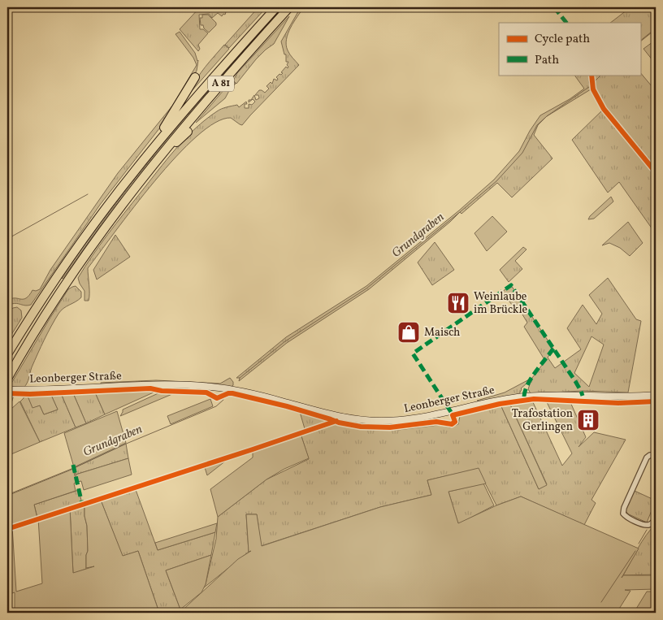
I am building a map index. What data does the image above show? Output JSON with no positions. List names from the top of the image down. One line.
{"streets":{"highway":["A 81"],"main road":["Leonberger Straße"]},"water":["Grundgraben"],"places":{"restaurant":["Weinlaube im Brückle"],"shop":["Maisch"],"building":["Trafostation Gerlingen"]},"legend":["Cycle path","Path"]}
